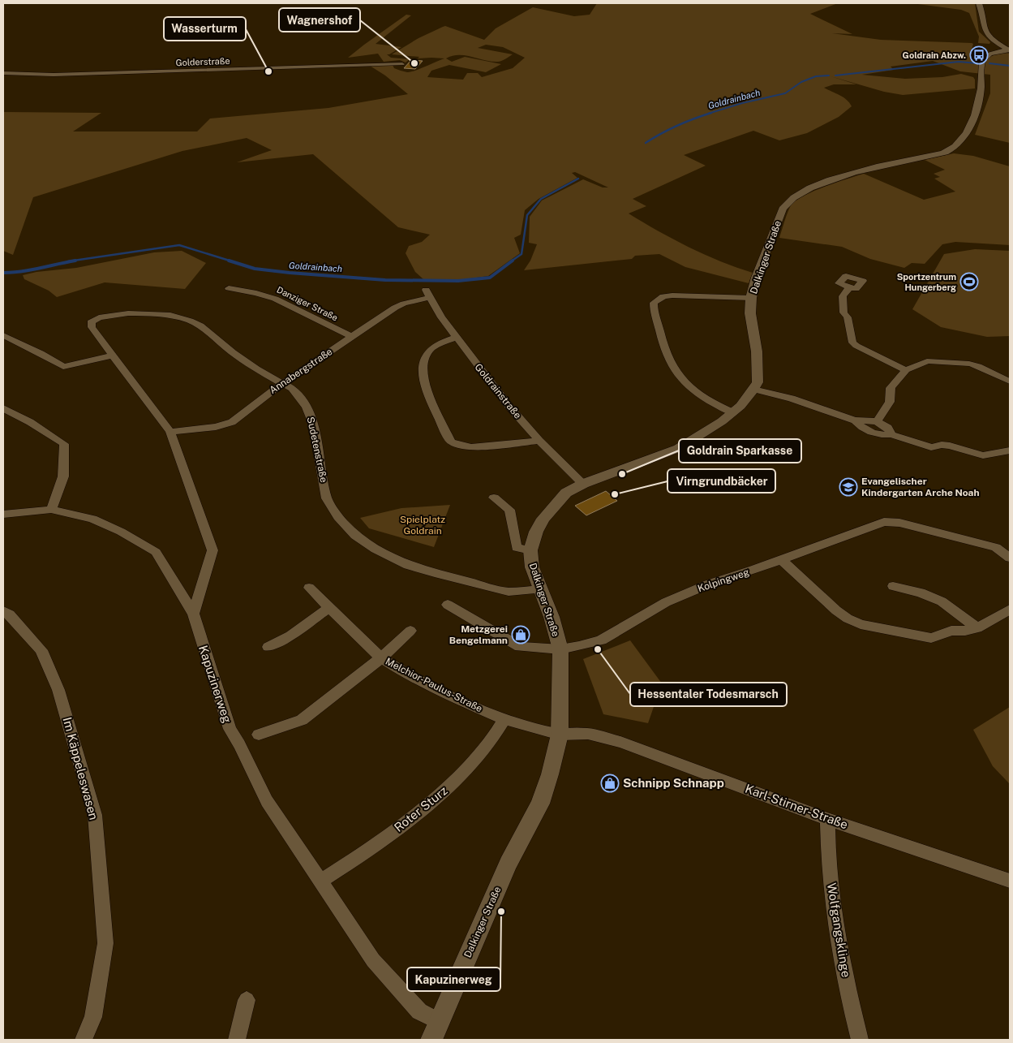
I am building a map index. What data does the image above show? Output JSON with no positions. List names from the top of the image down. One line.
{"streets":{"street":["Golderstraße","Dalkinger Straße","Danziger Straße","Annabergstraße","Goldrainstraße","Sudetenstraße","Kolpingweg","Kapuzinerweg","Melchior-Paulus-Straße","Im Käppeleswasen","Karl-Stirner-Straße","Roter Sturz","Wolfgangsklinge"]},"crossings":[["Dalkinger Straße","Goldrainstraße"],["Dalkinger Straße","Sudetenstraße"],["Dalkinger Straße","Kolpingweg"],["Dalkinger Straße","Kapuzinerweg"],["Dalkinger Straße","Melchior-Paulus-Straße"],["Dalkinger Straße","Karl-Stirner-Straße"],["Danziger Straße","Annabergstraße"],["Annabergstraße","Goldrainstraße"],["Annabergstraße","Sudetenstraße"],["Kapuzinerweg","Roter Sturz"],["Melchior-Paulus-Straße","Karl-Stirner-Straße"],["Melchior-Paulus-Straße","Roter Sturz"],["Karl-Stirner-Straße","Wolfgangsklinge"]],"water":["Goldrainbach"],"parks":["Spielplatz Goldrain"],"places":{"bus stop":["Goldrain Abzw."],"other":["Wagnershof","Wasserturm","Goldrain Sparkasse","Virngrundbäcker","Hessentaler Todesmarsch","Kapuzinerweg"],"sports":["Sportzentrum Hungerberg"],"school or university":["Evangelischer Kindergarten Arche Noah"],"shop":["Metzgerei Bengelmann","Schnipp Schnapp"]}}
